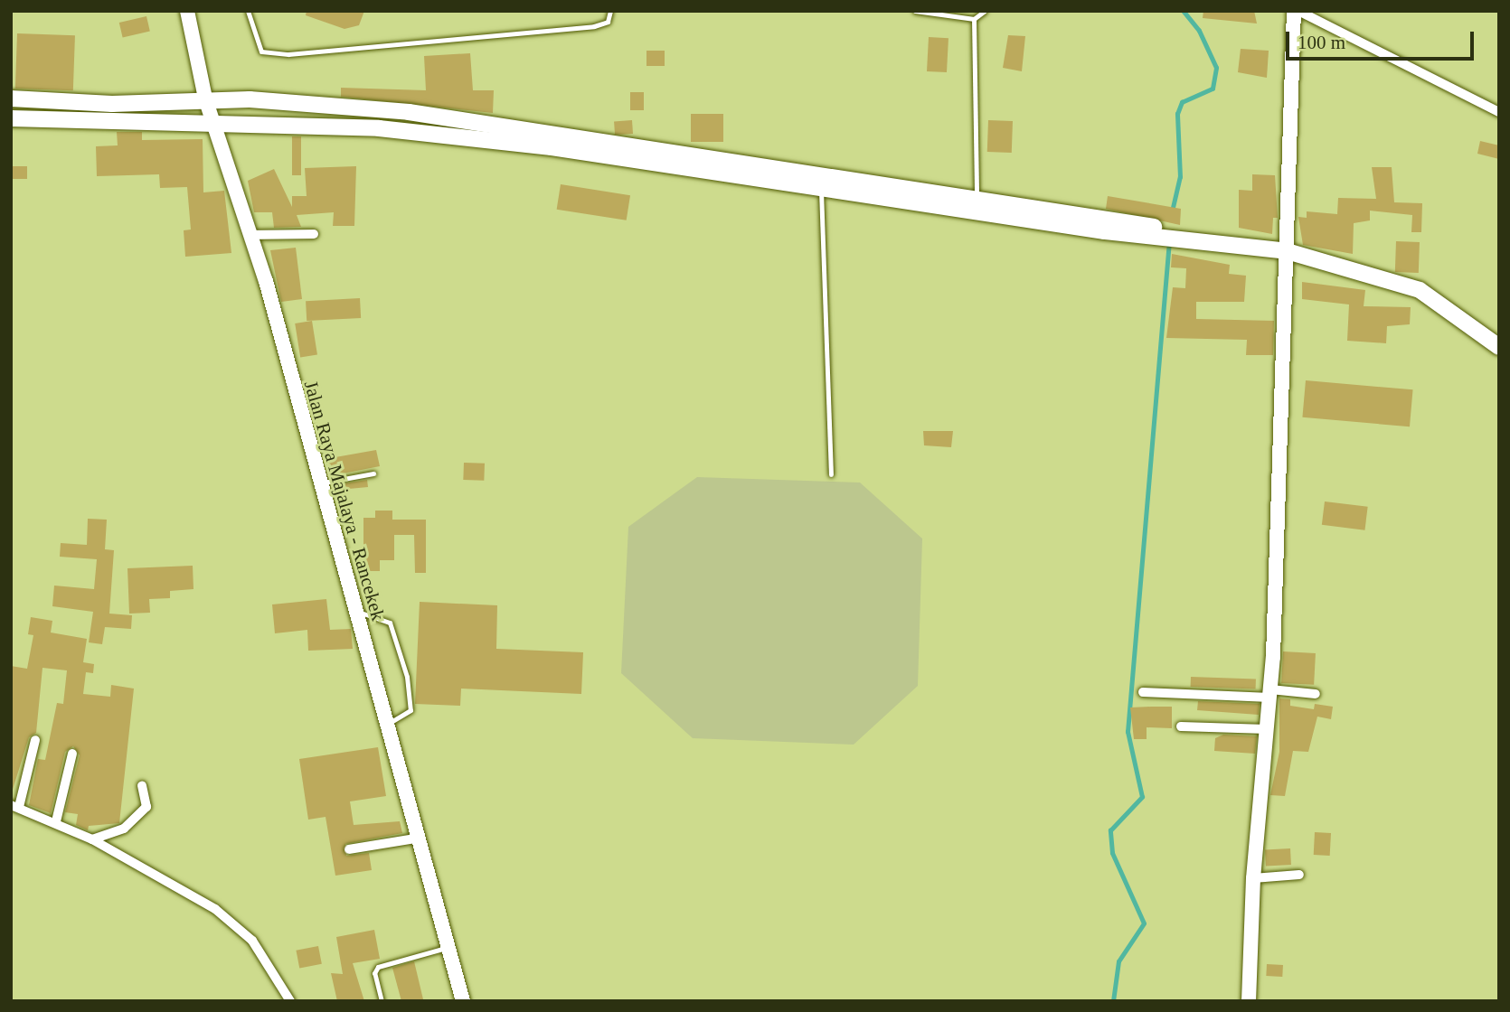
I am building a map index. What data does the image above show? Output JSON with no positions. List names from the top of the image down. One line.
{"streets":{"main road":["Jalan Raya Majalaya - Rancekek"]},"scale_bar":"100 m"}
